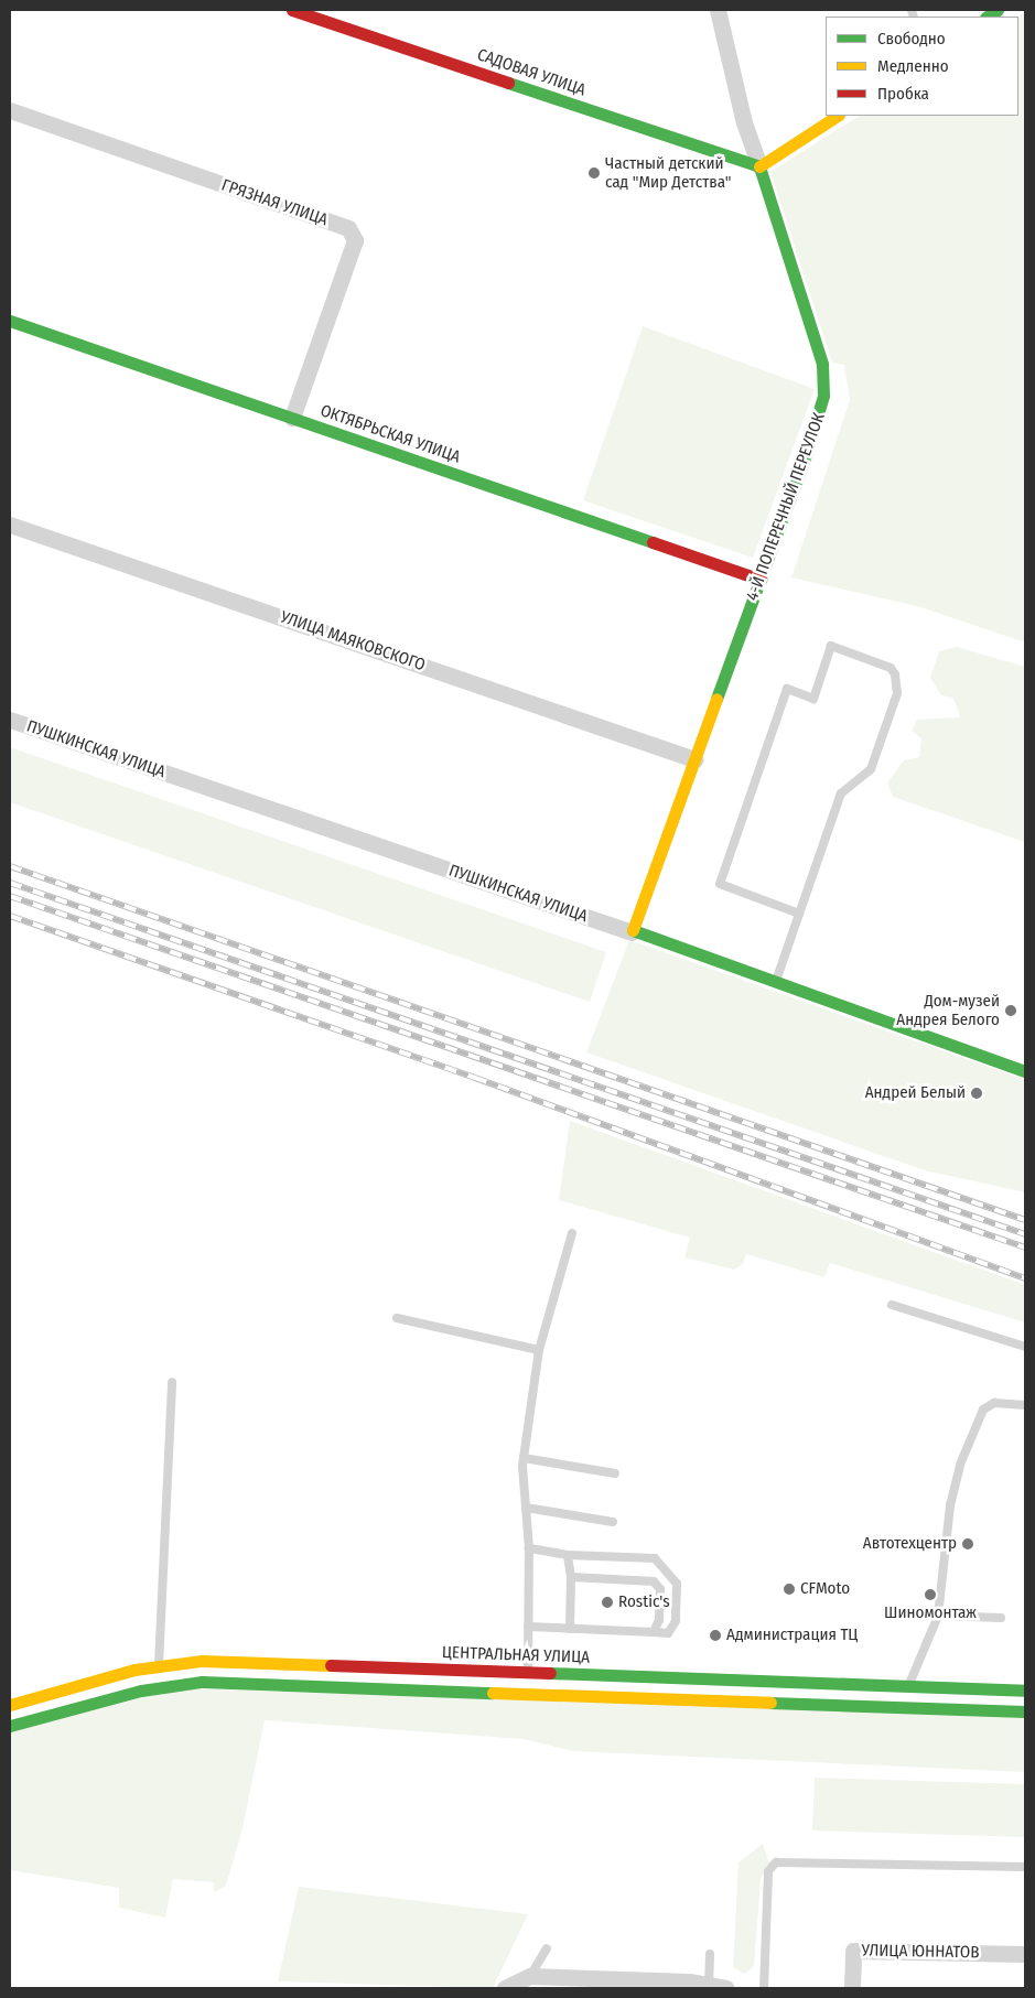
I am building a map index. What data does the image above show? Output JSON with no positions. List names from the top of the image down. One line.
{"streets":{"street":["САДОВАЯ УЛИЦА","ГРЯЗНАЯ УЛИЦА","ОКТЯБРЬСКАЯ УЛИЦА","4-Й ПОПЕРЕЧНЫЙ ПЕРЕУЛОК","УЛИЦА МАЯКОВСКОГО","ПУШКИНСКАЯ УЛИЦА","ЦЕНТРАЛЬНАЯ УЛИЦА","УЛИЦА ЮННАТОВ"]},"crossings":[["САДОВАЯ УЛИЦА","4-Й ПОПЕРЕЧНЫЙ ПЕРЕУЛОК"],["ГРЯЗНАЯ УЛИЦА","ОКТЯБРЬСКАЯ УЛИЦА"],["ОКТЯБРЬСКАЯ УЛИЦА","4-Й ПОПЕРЕЧНЫЙ ПЕРЕУЛОК"],["4-Й ПОПЕРЕЧНЫЙ ПЕРЕУЛОК","УЛИЦА МАЯКОВСКОГО"],["4-Й ПОПЕРЕЧНЫЙ ПЕРЕУЛОК","ПУШКИНСКАЯ УЛИЦА"]],"places":["Частный детский сад \"Мир Детства\"","Дом-музей Андрея Белого","Андрей Белый","Автотехцентр","CFMoto","Шиномонтаж","Rostic's","Администрация ТЦ"],"legend":["Свободно","Медленно","Пробка"]}
